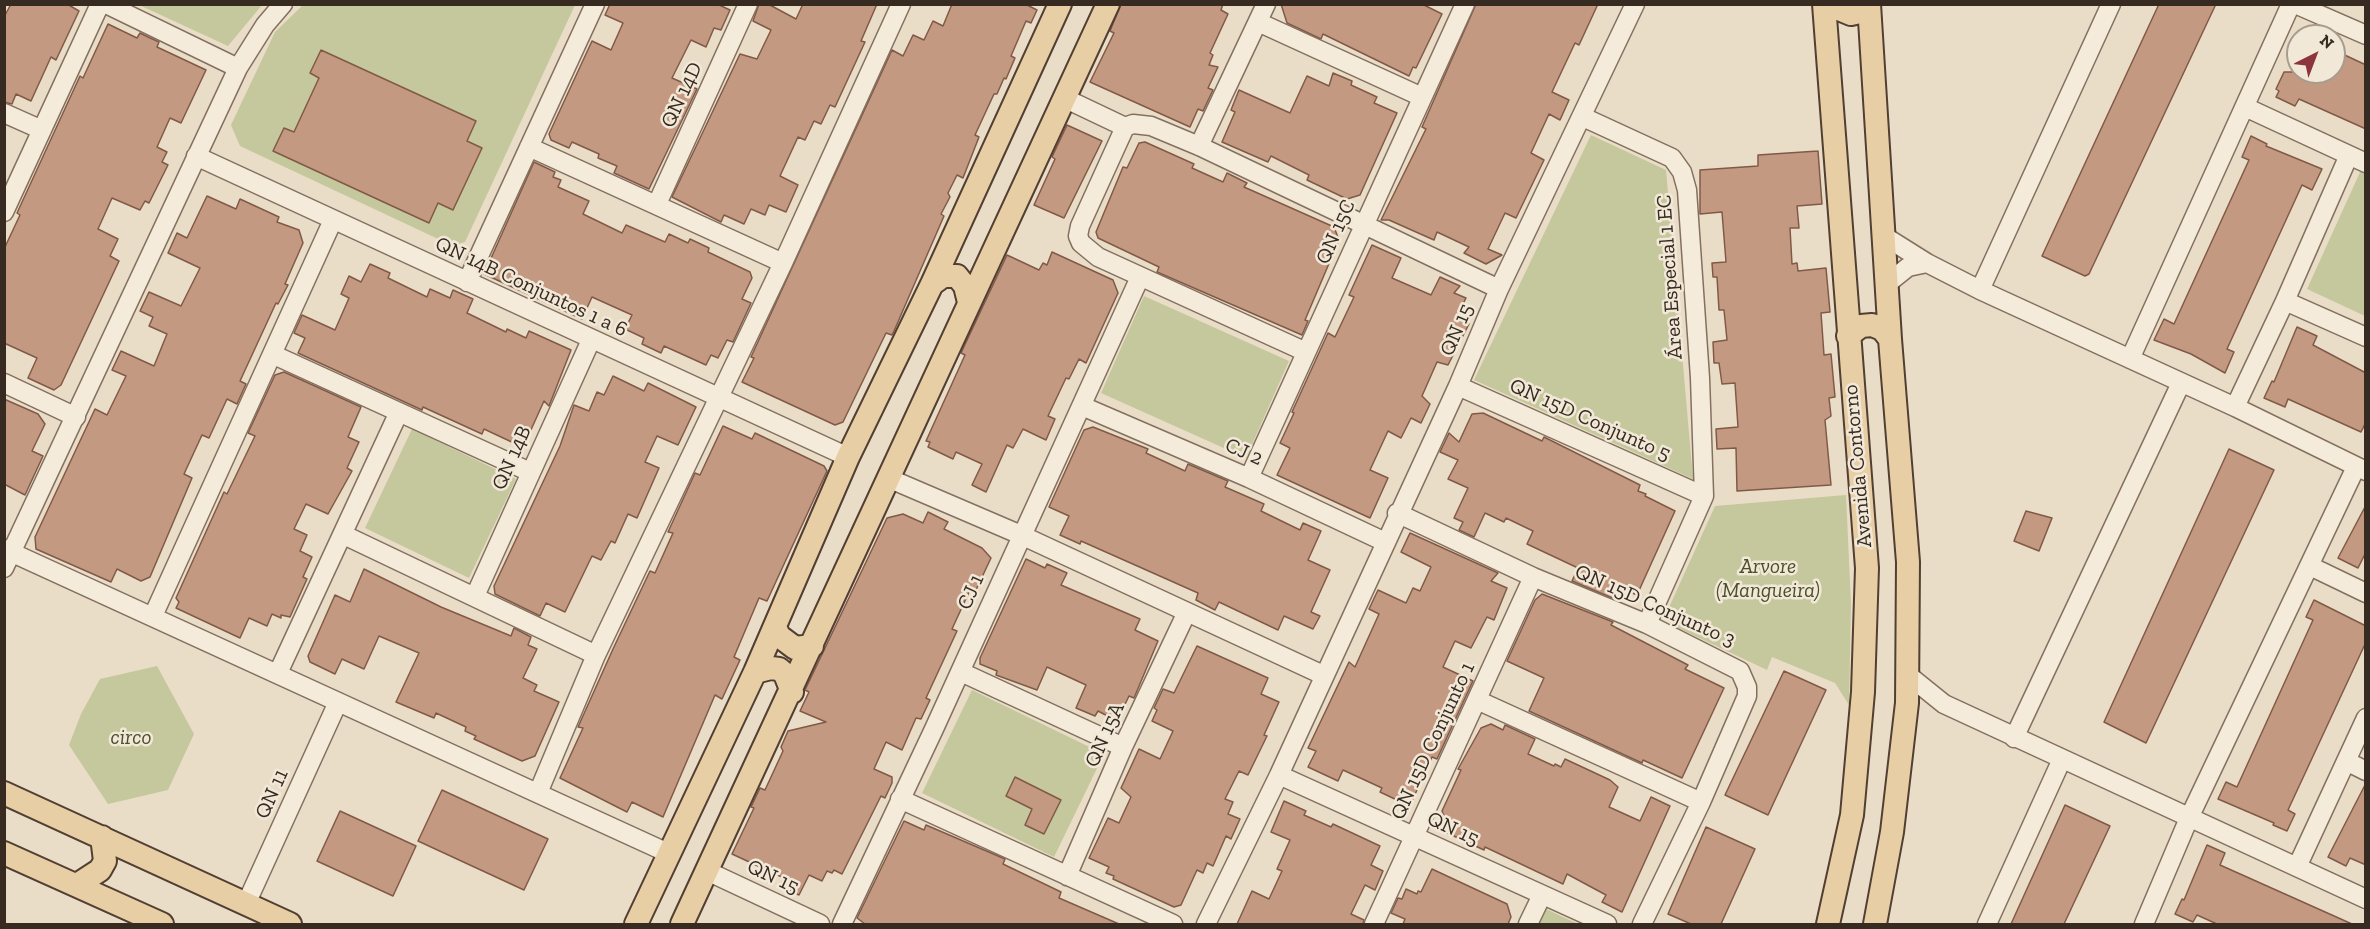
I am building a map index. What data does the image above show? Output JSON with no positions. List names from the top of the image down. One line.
{"streets":{"main road":["Avenida Contorno"],"street":["QN 14D","QN 15C","Área Especial 1 EC","QN 14B Conjuntos 1 a 6","QN 15","QN 15D Conjunto 5","CJ 2","QN 14B","CJ 1","QN 15D Conjunto 3","QN 15A","QN 15D Conjunto 1","QN 11"]},"crossings":[["QN 15C","CJ 2"],["Área Especial 1 EC","QN 15"],["Área Especial 1 EC","QN 15D Conjunto 5"],["QN 14B Conjuntos 1 a 6","QN 14B"],["QN 15","QN 15D Conjunto 5"],["QN 15","CJ 2"],["QN 15","QN 15D Conjunto 3"],["QN 15","QN 15D Conjunto 1"],["CJ 2","CJ 1"],["QN 15D Conjunto 3","QN 15D Conjunto 1"]],"parks":["Arvore (Mangueira)","circo"],"north":"top right"}
